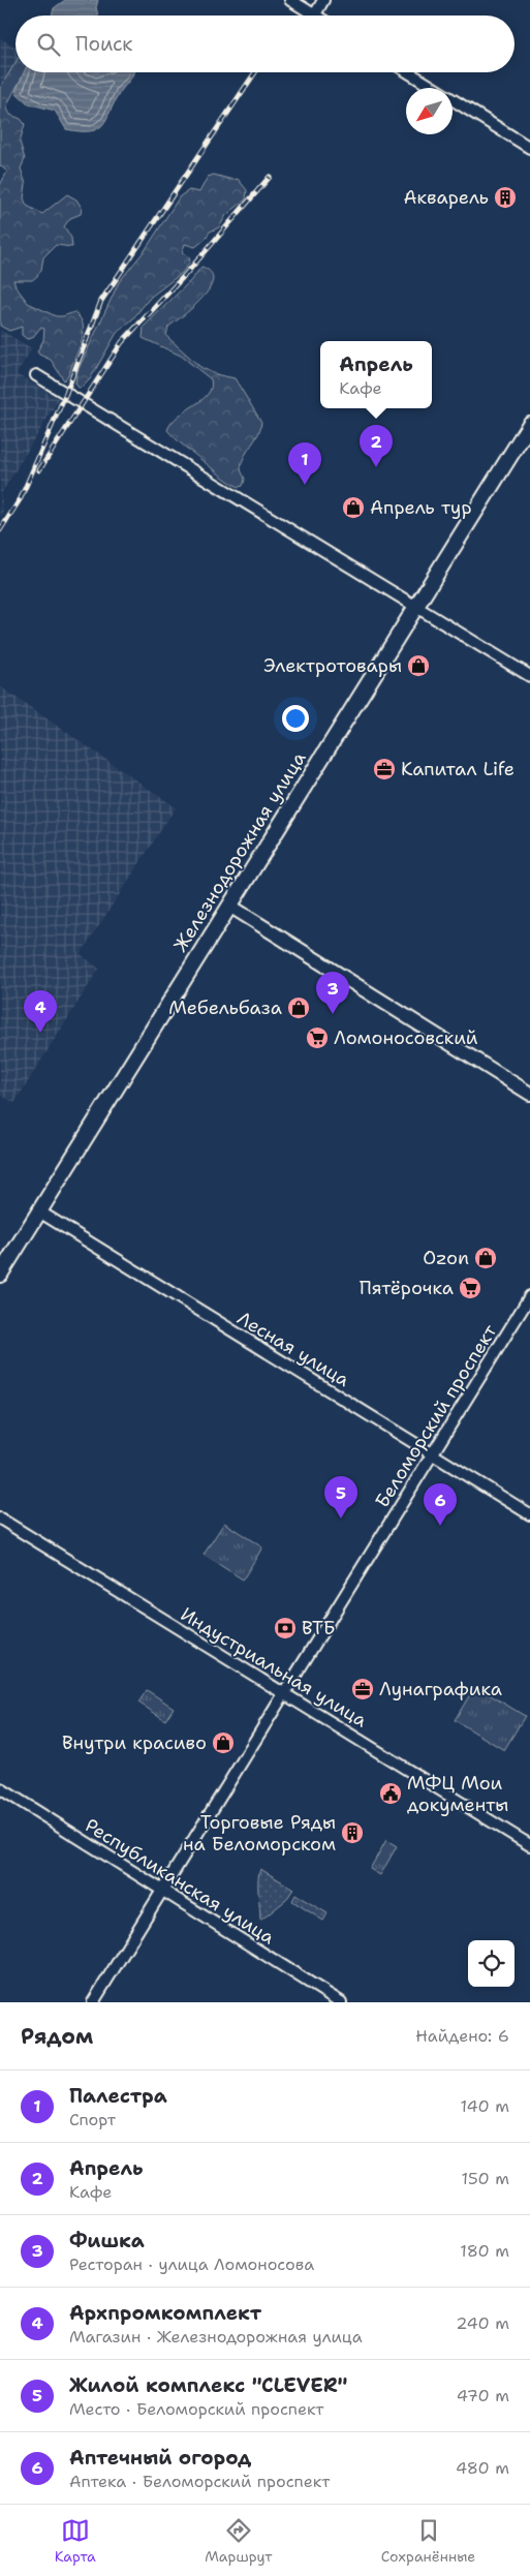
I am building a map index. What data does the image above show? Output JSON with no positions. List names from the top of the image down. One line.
{"streets":{"main road":["Железнодорожная улица"],"street":["Лесная улица","Беломорский проспект","Индустриальная улица","Республиканская улица"]},"crossings":[["Железнодорожная улица","Лесная улица"],["Лесная улица","Беломорский проспект"],["Беломорский проспект","Индустриальная улица"],["Беломорский проспект","Республиканская улица"]],"places":{"building":["Акварель","Торговые Ряды на Беломорском"],"shop":["Апрель тур","Электротовары","Мебельбаза","Ozon","Внутри красиво"],"office":["Капитал Life","Лунаграфика"],"supermarket":["Ломоносовский","Пятёрочка"],"bank":["ВТБ"],"public building":["МФЦ Мои документы"]},"north":"bottom left","page":{"search":"Поиск","popup":["Апрель","Кафе"],"pins":["2","1","3","4","5","6"],"heading":["Рядом","Найдено: 6"],"list":[{"mark":"1","name":"Палестра","note":"Спорт","value":"140 m"},{"mark":"2","name":"Апрель","note":"Кафе","value":"150 m"},{"mark":"3","name":"Фишка","note":"Ресторан · улица Ломоносова","value":"180 m"},{"mark":"4","name":"Архпромкомплект","note":"Магазин · Железнодорожная улица","value":"240 m"},{"mark":"5","name":"Жилой комплекс \"СLEVER\"","note":"Место · Беломорский проспект","value":"470 m"},{"mark":"6","name":"Аптечный огород","note":"Аптека · Беломорский проспект","value":"480 m"}],"nav":["Карта","Маршрут","Сохранённые"]}}
